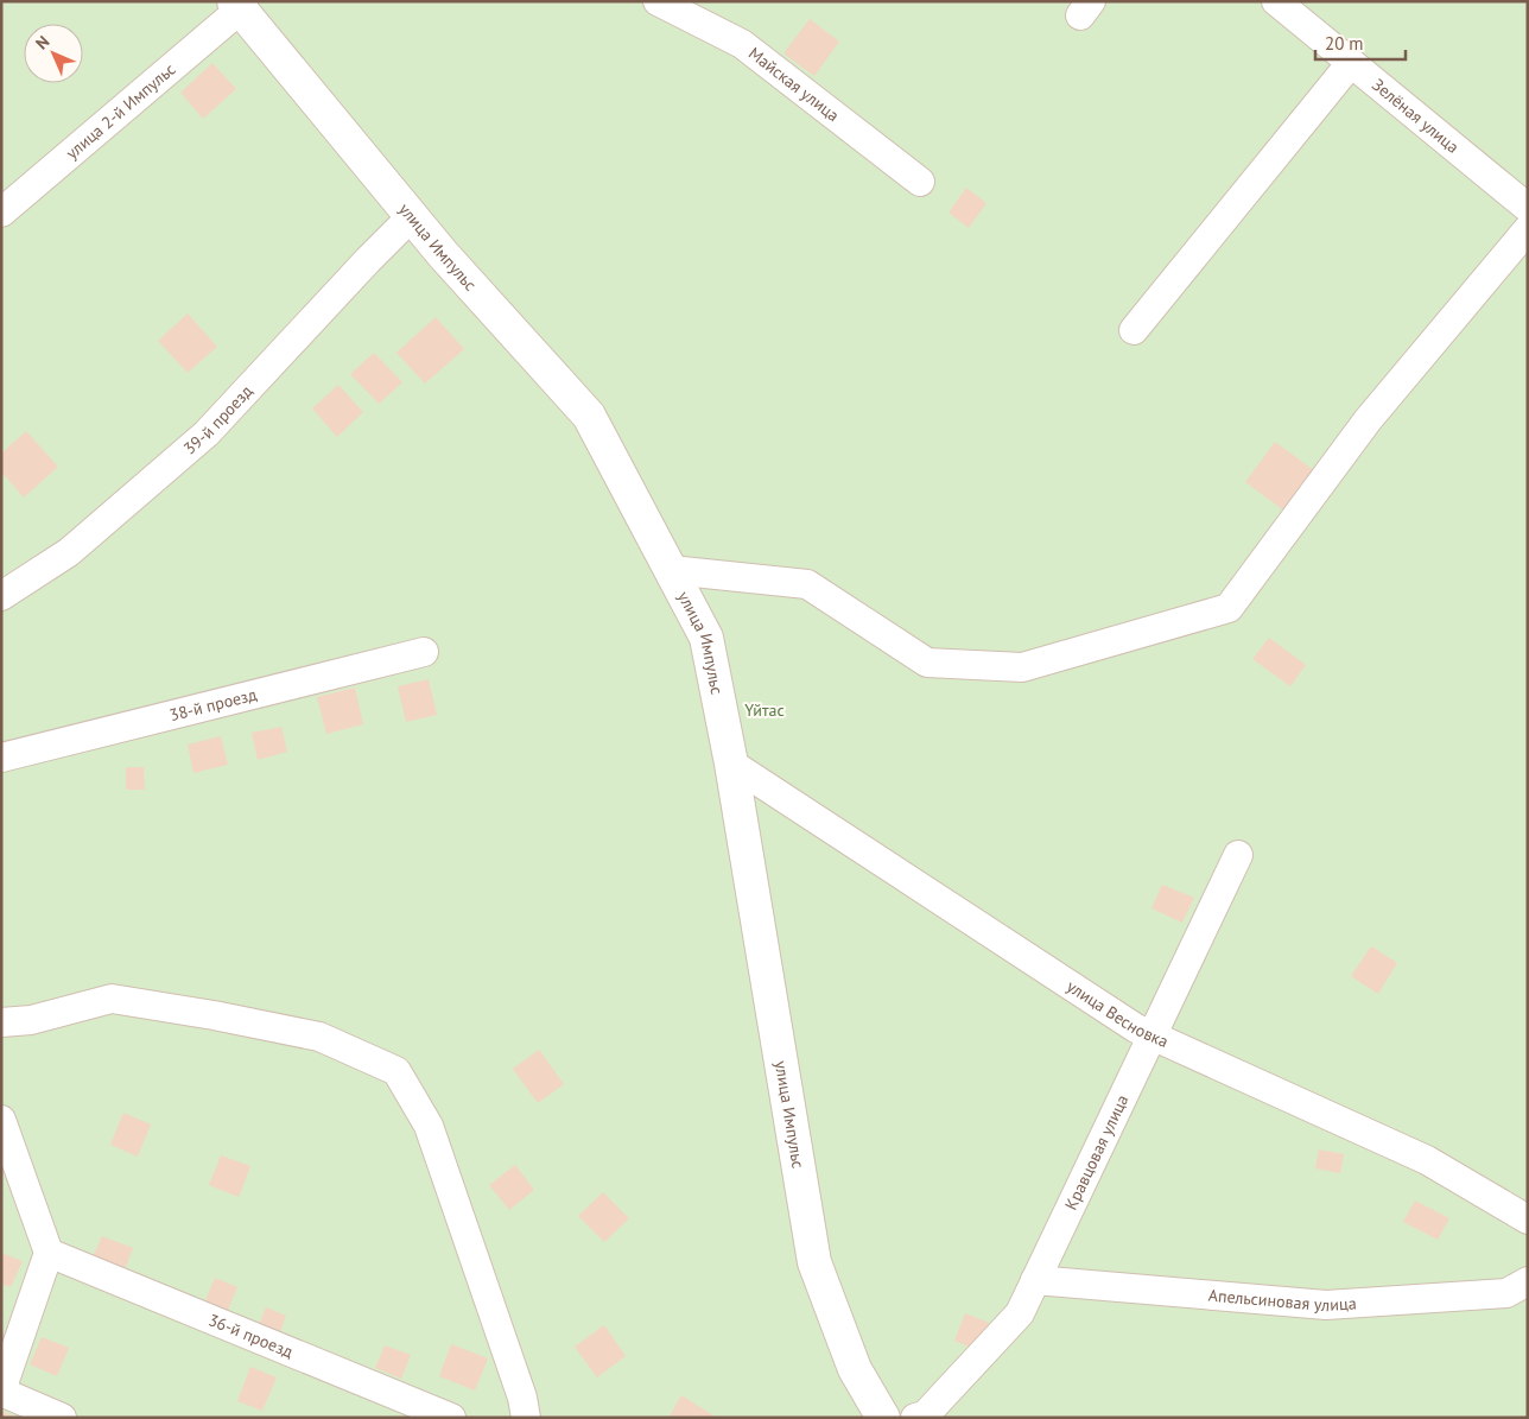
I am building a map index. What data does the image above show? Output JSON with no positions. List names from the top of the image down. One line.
{"streets":{"street":["Майская улица","улица 2-й Импульс","Зелёная улица","улица Импульс","39-й проезд","38-й проезд","улица Весновка","Кравцовая улица","Апельсиновая улица","36-й проезд"]},"crossings":[["улица 2-й Импульс","улица Импульс"],["улица Импульс","39-й проезд"],["улица Импульс","улица Весновка"],["улица Весновка","Кравцовая улица"],["Кравцовая улица","Апельсиновая улица"]],"parks":["Үйтас"],"scale_bar":"20 m","north":"top left"}
